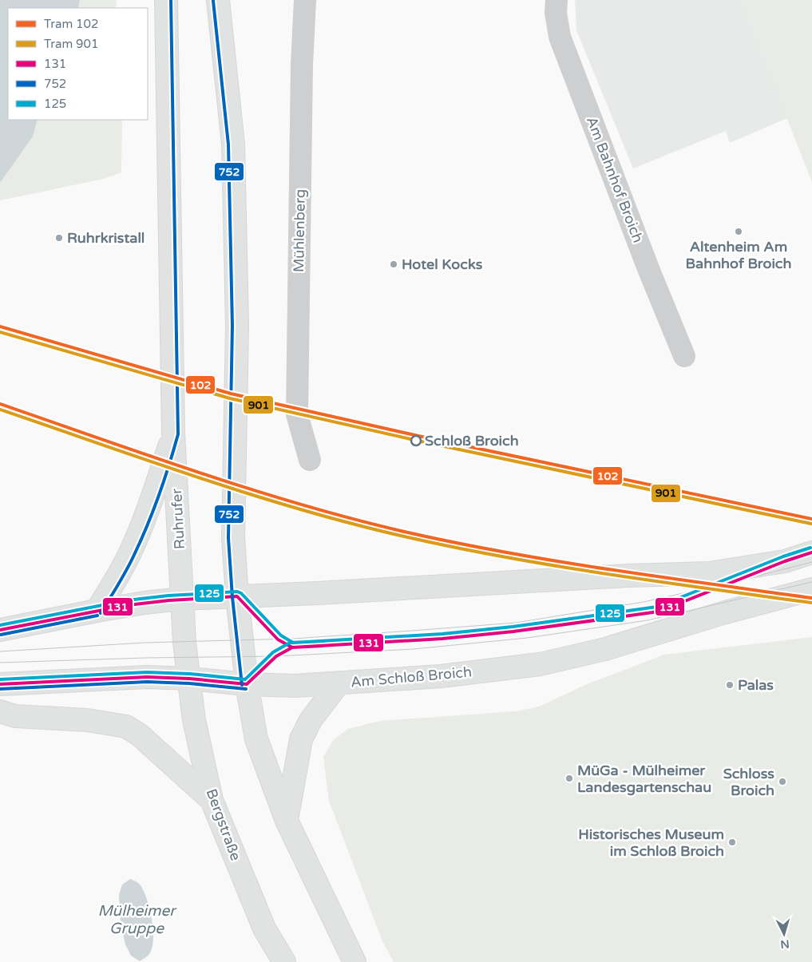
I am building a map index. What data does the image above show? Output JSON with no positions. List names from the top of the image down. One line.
{"streets":{"main road":["Ruhrufer","Am Schloß Broich","Bergstraße"],"street":["Am Bahnhof Broich","Mühlenberg"]},"crossings":[["Ruhrufer","Am Schloß Broich"],["Ruhrufer","Bergstraße"],["Am Schloß Broich","Bergstraße"]],"water":["Mülheimer Gruppe"],"places":["Altenheim Am Bahnhof Broich","Ruhrkristall","Hotel Kocks","Schloß Broich","Palas","MüGa - Mülheimer Landesgartenschau","Schloss Broich","Historisches Museum im Schloß Broich"],"lines":["transit line 752","tram line 102","tram line 901","transit line 125","transit line 131"],"legend":["Tram 102","Tram 901","131","752","125"],"north":"bottom"}
